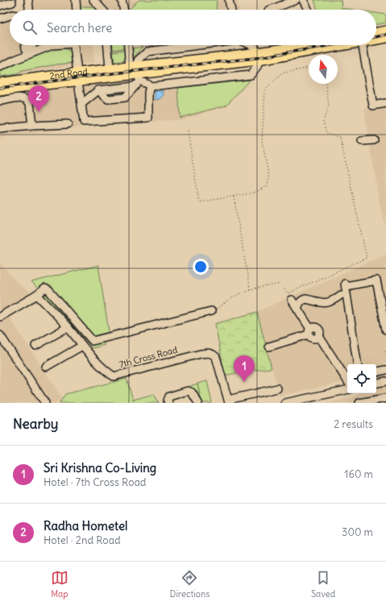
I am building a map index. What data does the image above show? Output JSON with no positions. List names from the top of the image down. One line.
{"streets":{"main road":["2nd Road"],"street":["7th Cross Road"]},"north":"top","page":{"search":"Search here","pins":["2","1"],"heading":["Nearby","2 results"],"list":[{"mark":"1","name":"Sri Krishna Co-Living","note":"Hotel · 7th Cross Road","value":"160 m"},{"mark":"2","name":"Radha Hometel","note":"Hotel · 2nd Road","value":"300 m"}],"nav":["Map","Directions","Saved"]}}
